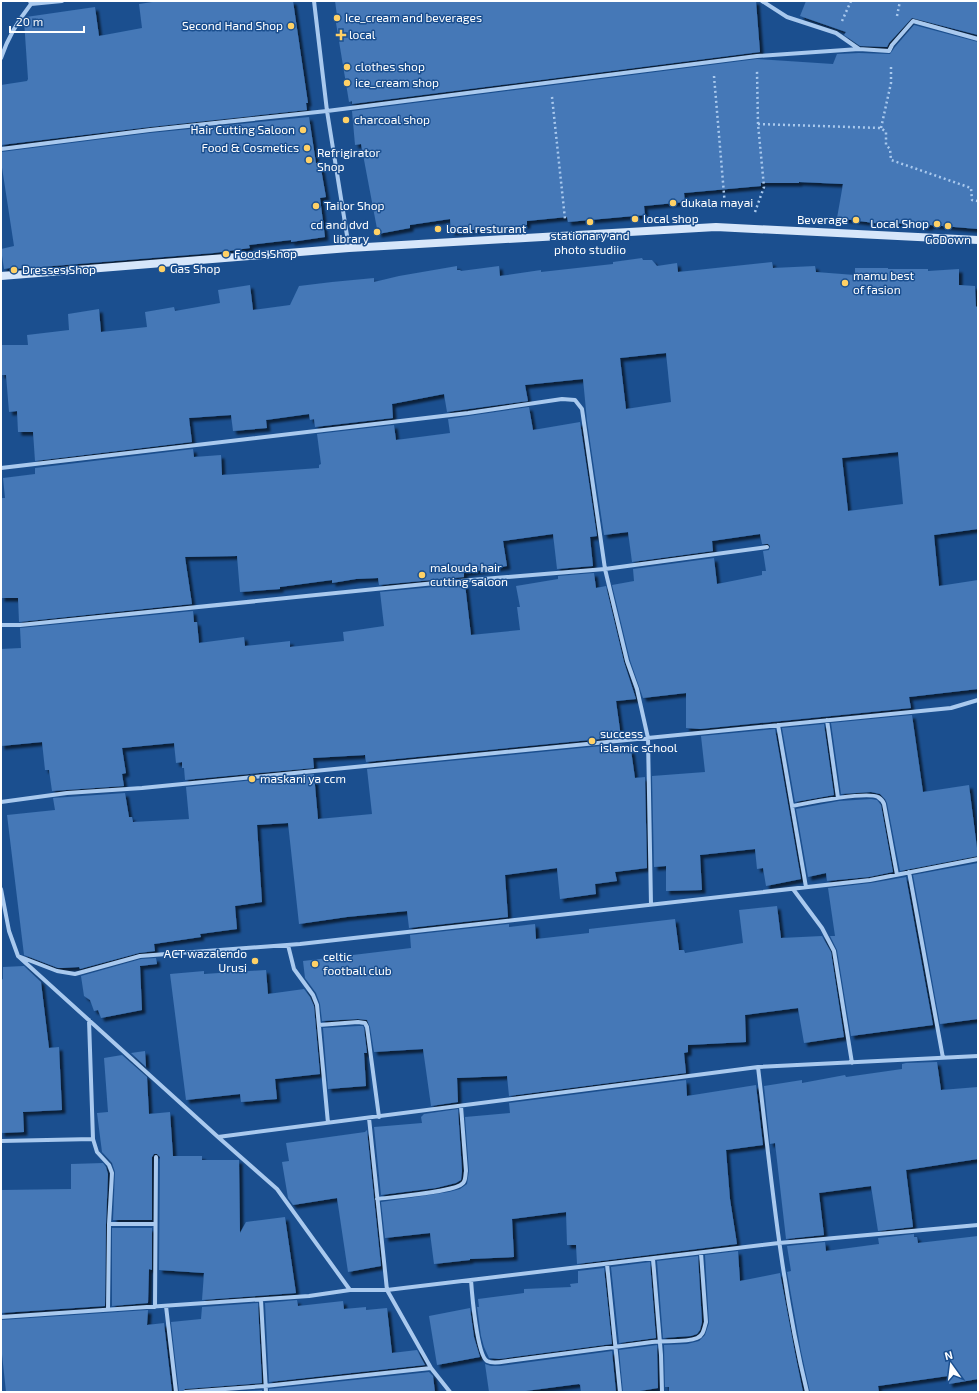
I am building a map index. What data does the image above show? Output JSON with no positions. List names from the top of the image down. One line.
{"places":{"other":["Ice_cream and beverages","Second Hand Shop","clothes shop","ice_cream shop","charcoal shop","Hair Cutting Saloon","Food & Cosmetics","Refrigirator Shop","dukala mayai","Tailor Shop","local shop","Beverage","stationary and photo studiio","Local Shop","GoDown","local resturant","cd and dvd library","Foods Shop","Gas Shop","Dresses Shop","mamu best of fasion","malouda hair cutting saloon","success islamic school","maskani ya ccm","ACT wazalendo Urusi","celtic football club"],"health":["local"]},"scale_bar":"20 m","north":"top"}
